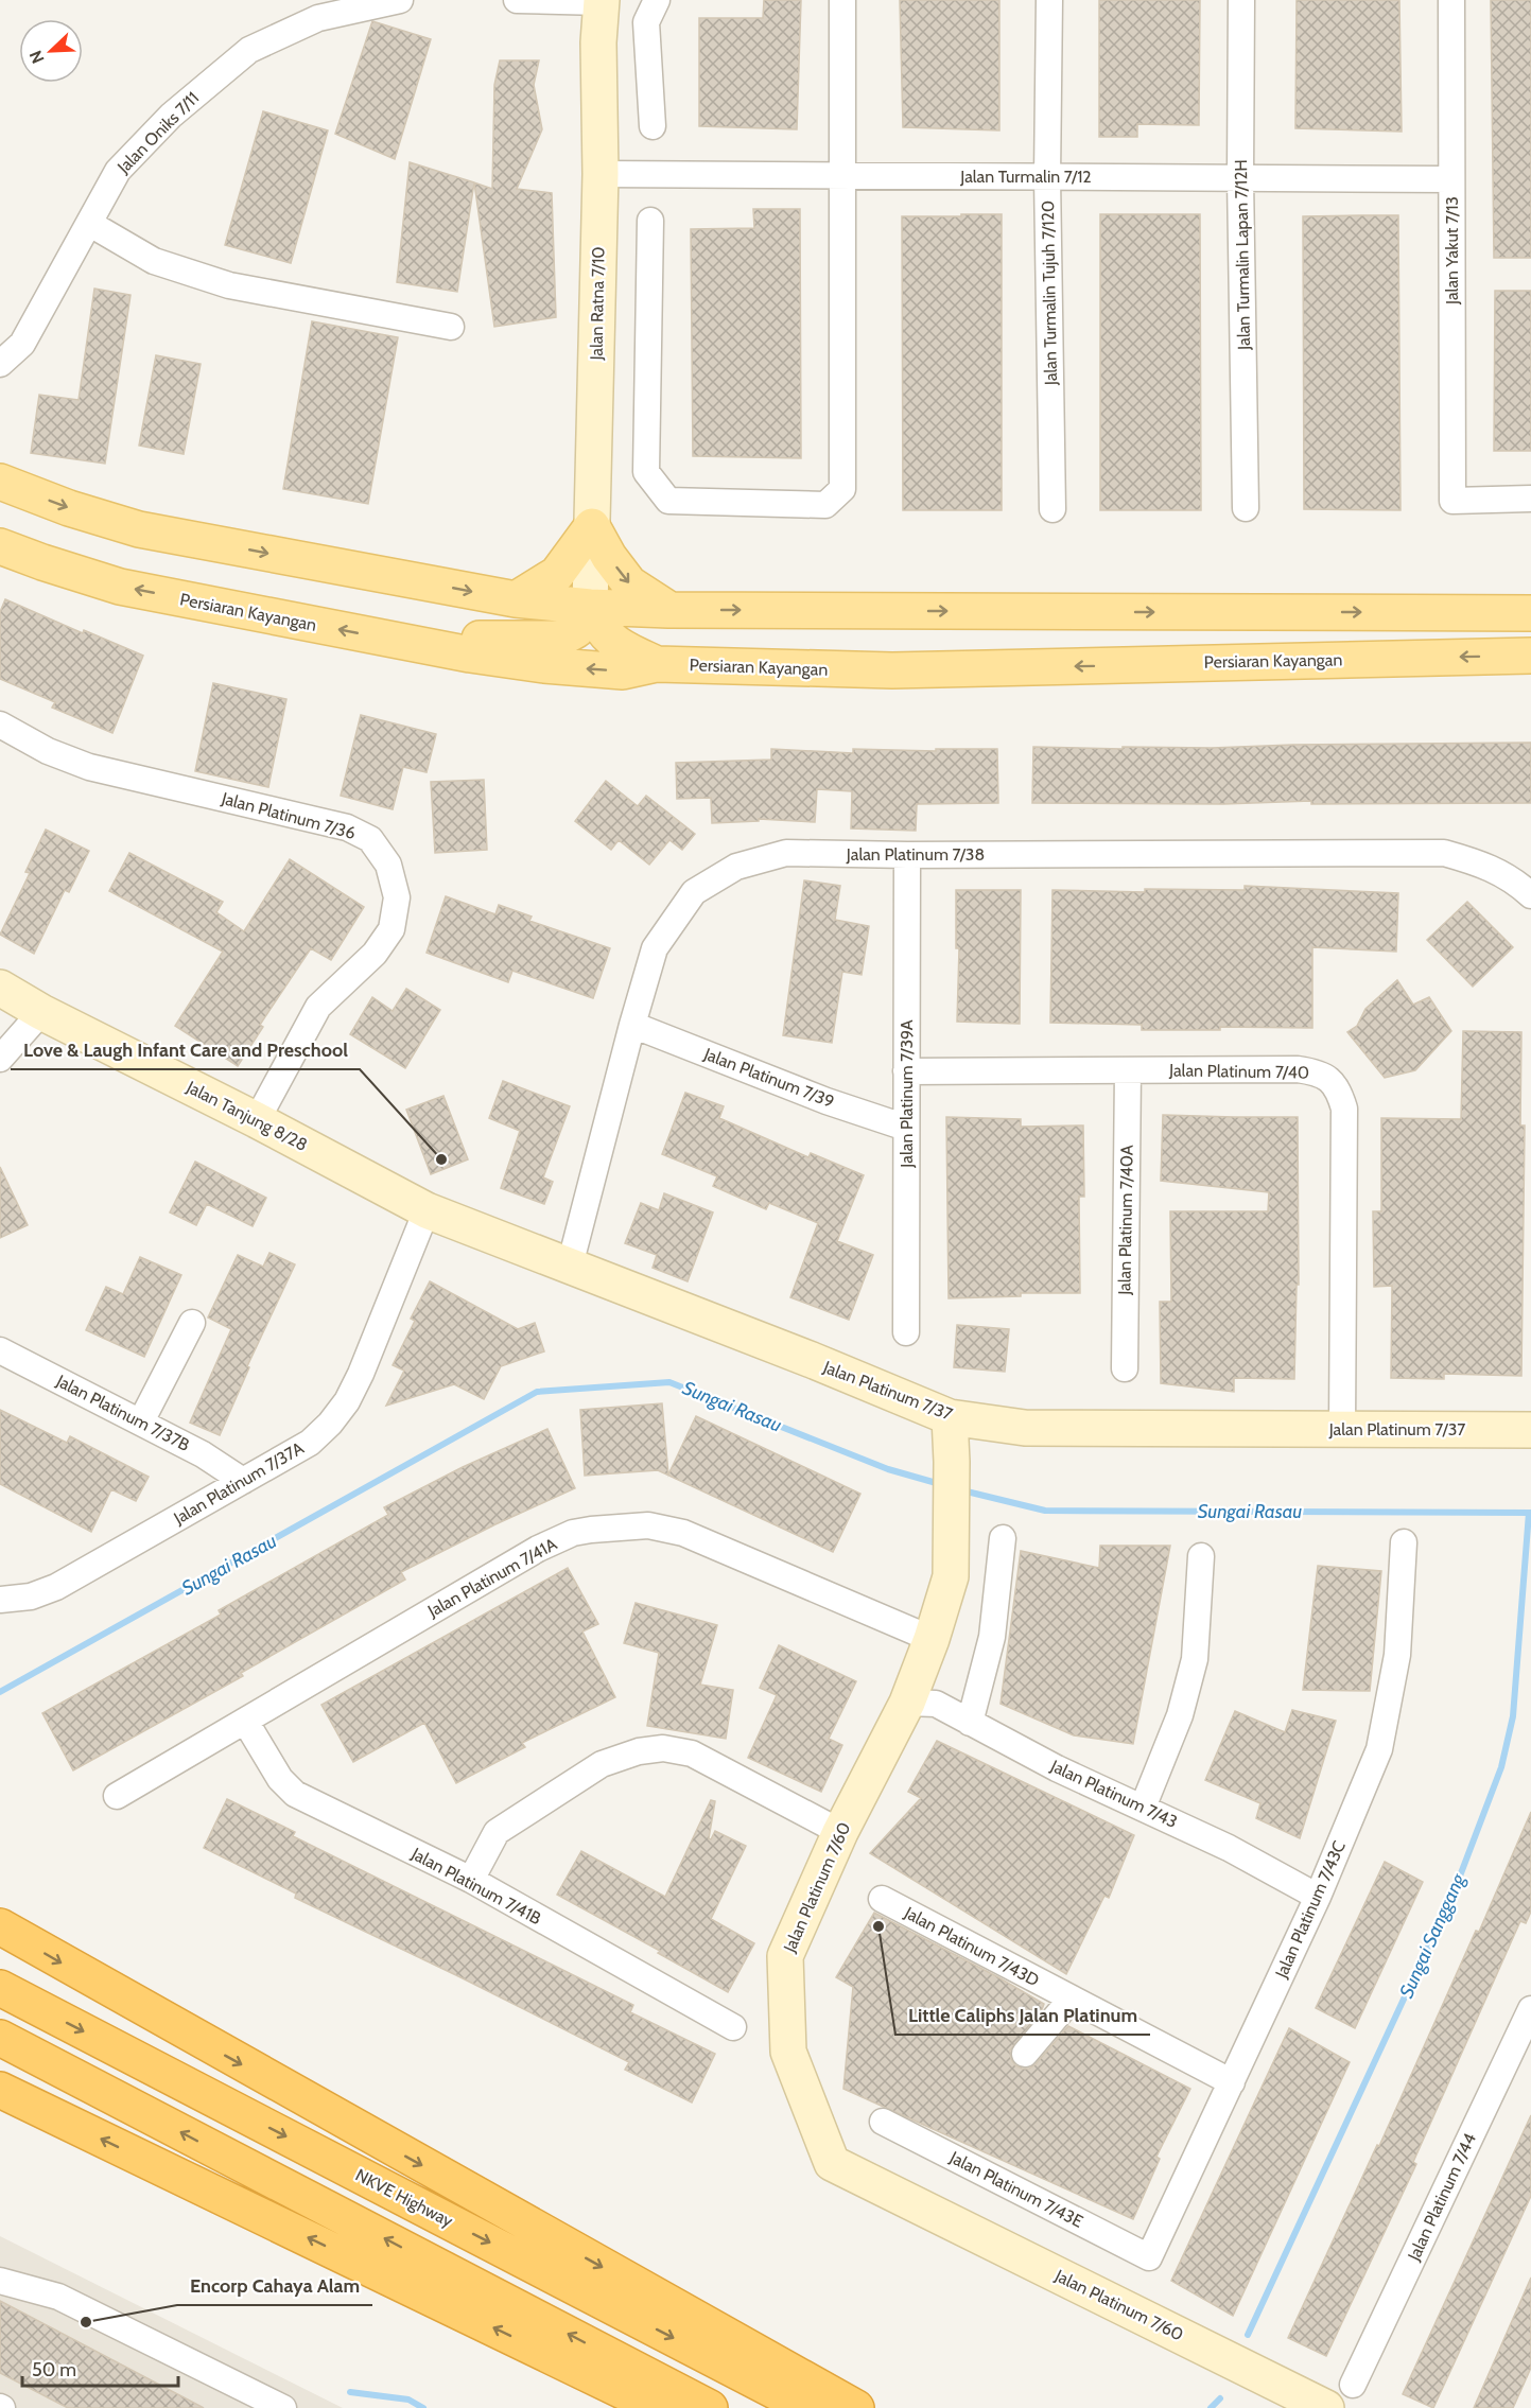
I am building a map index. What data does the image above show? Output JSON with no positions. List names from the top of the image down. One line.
{"streets":{"highway":["NKVE Highway"],"main road":["Persiaran Kayangan"],"street":["Jalan Oniks 7/11","Jalan Turmalin 7/12","Jalan Yakut 7/13","Jalan Turmalin Lapan 7/12H","Jalan Turmalin Tujuh 7/120","Jalan Ratna 7/10","Jalan Platinum 7/36","Jalan Platinum 7/38","Jalan Platinum 7/40","Jalan Platinum 7/39","Jalan Platinum 7/39A","Jalan Tanjung 8/28","Jalan Platinum 7/40A","Jalan Platinum 7/37","Jalan Platinum 7/37B","Jalan Platinum 7/37A","Jalan Platinum 7/41A","Jalan Platinum 7/43","Jalan Platinum 7/41B","Jalan Platinum 7/60","Jalan Platinum 7/43C","Jalan Platinum 7/43D","Jalan Platinum 7/43E","Jalan Platinum 7/44"]},"crossings":[["Jalan Turmalin 7/12","Jalan Yakut 7/13"],["Jalan Turmalin 7/12","Jalan Turmalin Lapan 7/12H"],["Jalan Turmalin 7/12","Jalan Turmalin Tujuh 7/120"],["Jalan Turmalin 7/12","Jalan Ratna 7/10"],["Jalan Platinum 7/36","Jalan Tanjung 8/28"],["Jalan Platinum 7/38","Jalan Platinum 7/39"],["Jalan Platinum 7/38","Jalan Platinum 7/39A"],["Jalan Platinum 7/38","Jalan Platinum 7/37"],["Jalan Platinum 7/40","Jalan Platinum 7/39A"],["Jalan Platinum 7/40","Jalan Platinum 7/40A"],["Jalan Platinum 7/40","Jalan Platinum 7/37"],["Jalan Platinum 7/39","Jalan Platinum 7/39A"],["Jalan Tanjung 8/28","Jalan Platinum 7/37"],["Jalan Tanjung 8/28","Jalan Platinum 7/37A"],["Jalan Platinum 7/37","Jalan Platinum 7/37A"],["Jalan Platinum 7/37","Jalan Platinum 7/60"],["Jalan Platinum 7/37B","Jalan Platinum 7/37A"],["Jalan Platinum 7/41A","Jalan Platinum 7/41B"],["Jalan Platinum 7/41A","Jalan Platinum 7/60"],["Jalan Platinum 7/43","Jalan Platinum 7/60"],["Jalan Platinum 7/43","Jalan Platinum 7/43C"],["Jalan Platinum 7/43C","Jalan Platinum 7/43D"],["Jalan Platinum 7/43C","Jalan Platinum 7/43E"]],"water":["Sungai Rasau","Sungai Sanggang"],"places":["Love & Laugh Infant Care and Preschool","Little Caliphs Jalan Platinum","Encorp Cahaya Alam"],"scale_bar":"50 m","north":"bottom left"}
